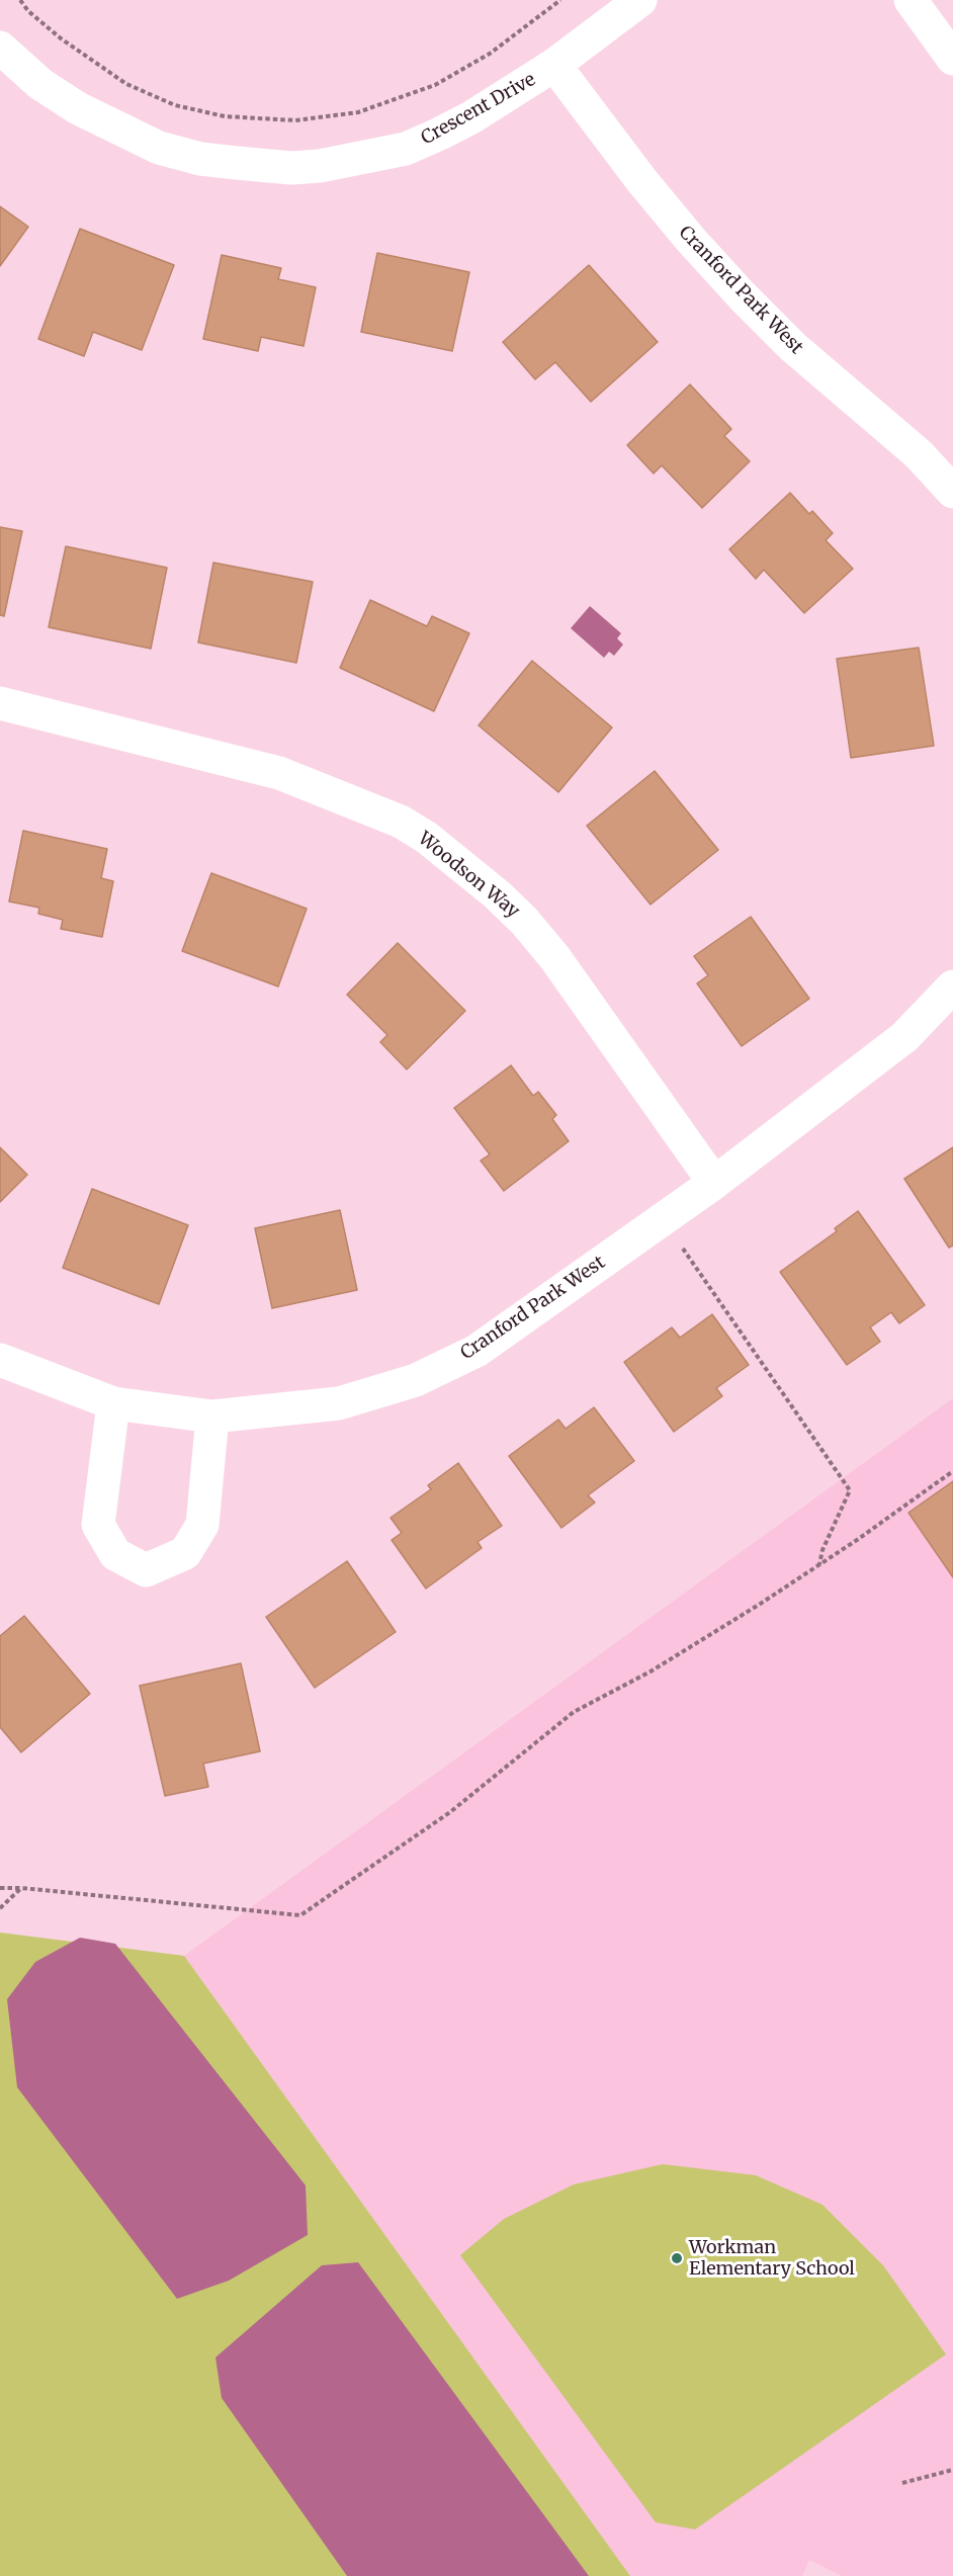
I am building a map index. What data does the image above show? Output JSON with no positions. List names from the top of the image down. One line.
{"streets":{"street":["Crescent Drive","Cranford Park West","Woodson Way"]},"crossings":[["Crescent Drive","Cranford Park West"],["Cranford Park West","Woodson Way"]],"places":["Workman Elementary School"]}
